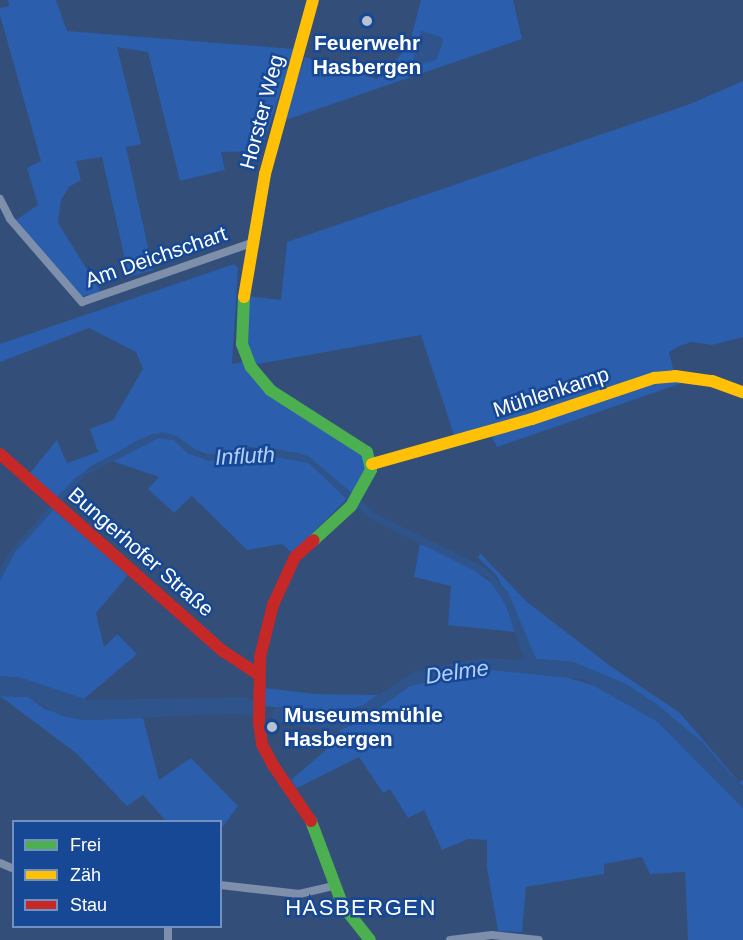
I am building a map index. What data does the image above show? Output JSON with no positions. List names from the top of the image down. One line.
{"streets":{"street":["Horster Weg","Am Deichschart","Mühlenkamp","Bungerhofer Straße"]},"crossings":[["Horster Weg","Am Deichschart"]],"districts":["HASBERGEN"],"water":["Influth","Delme"],"places":["Feuerwehr Hasbergen","Museumsmühle Hasbergen"],"legend":["Frei","Zäh","Stau"]}
